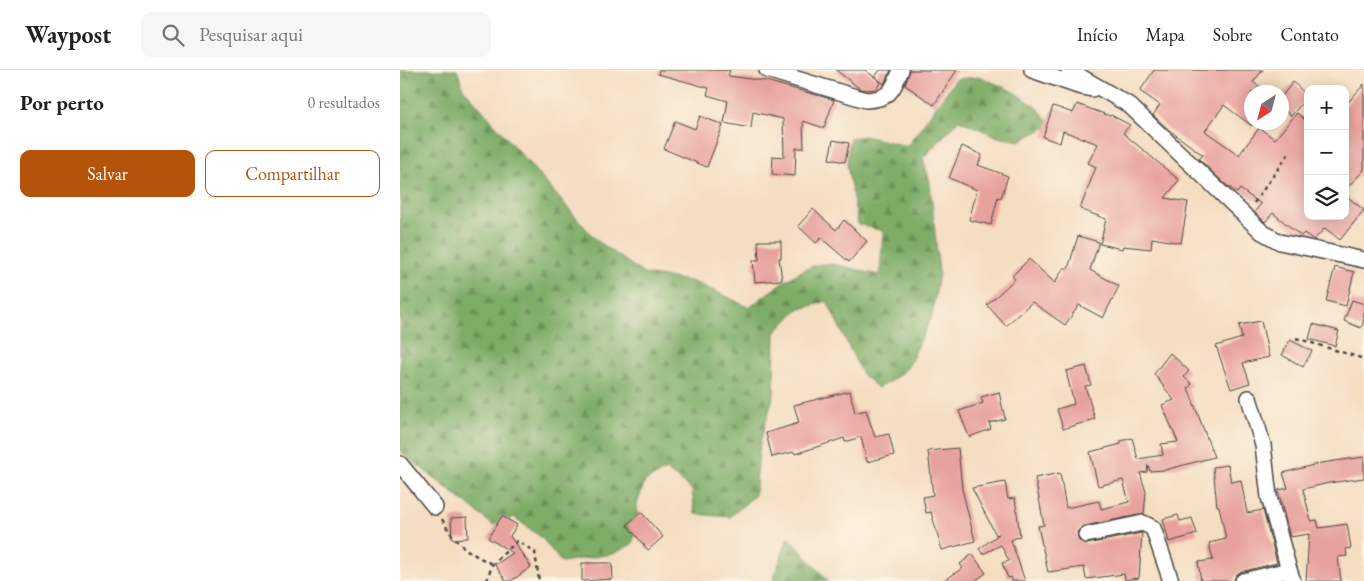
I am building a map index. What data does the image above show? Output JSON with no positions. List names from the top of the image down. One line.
{"north":"bottom left","page":{"header":"Waypost","search":"Pesquisar aqui","nav":["Início","Mapa","Sobre","Contato"],"heading":["Por perto","0 resultados"],"map_buttons":["+","−"],"buttons":["Salvar","Compartilhar"]}}
